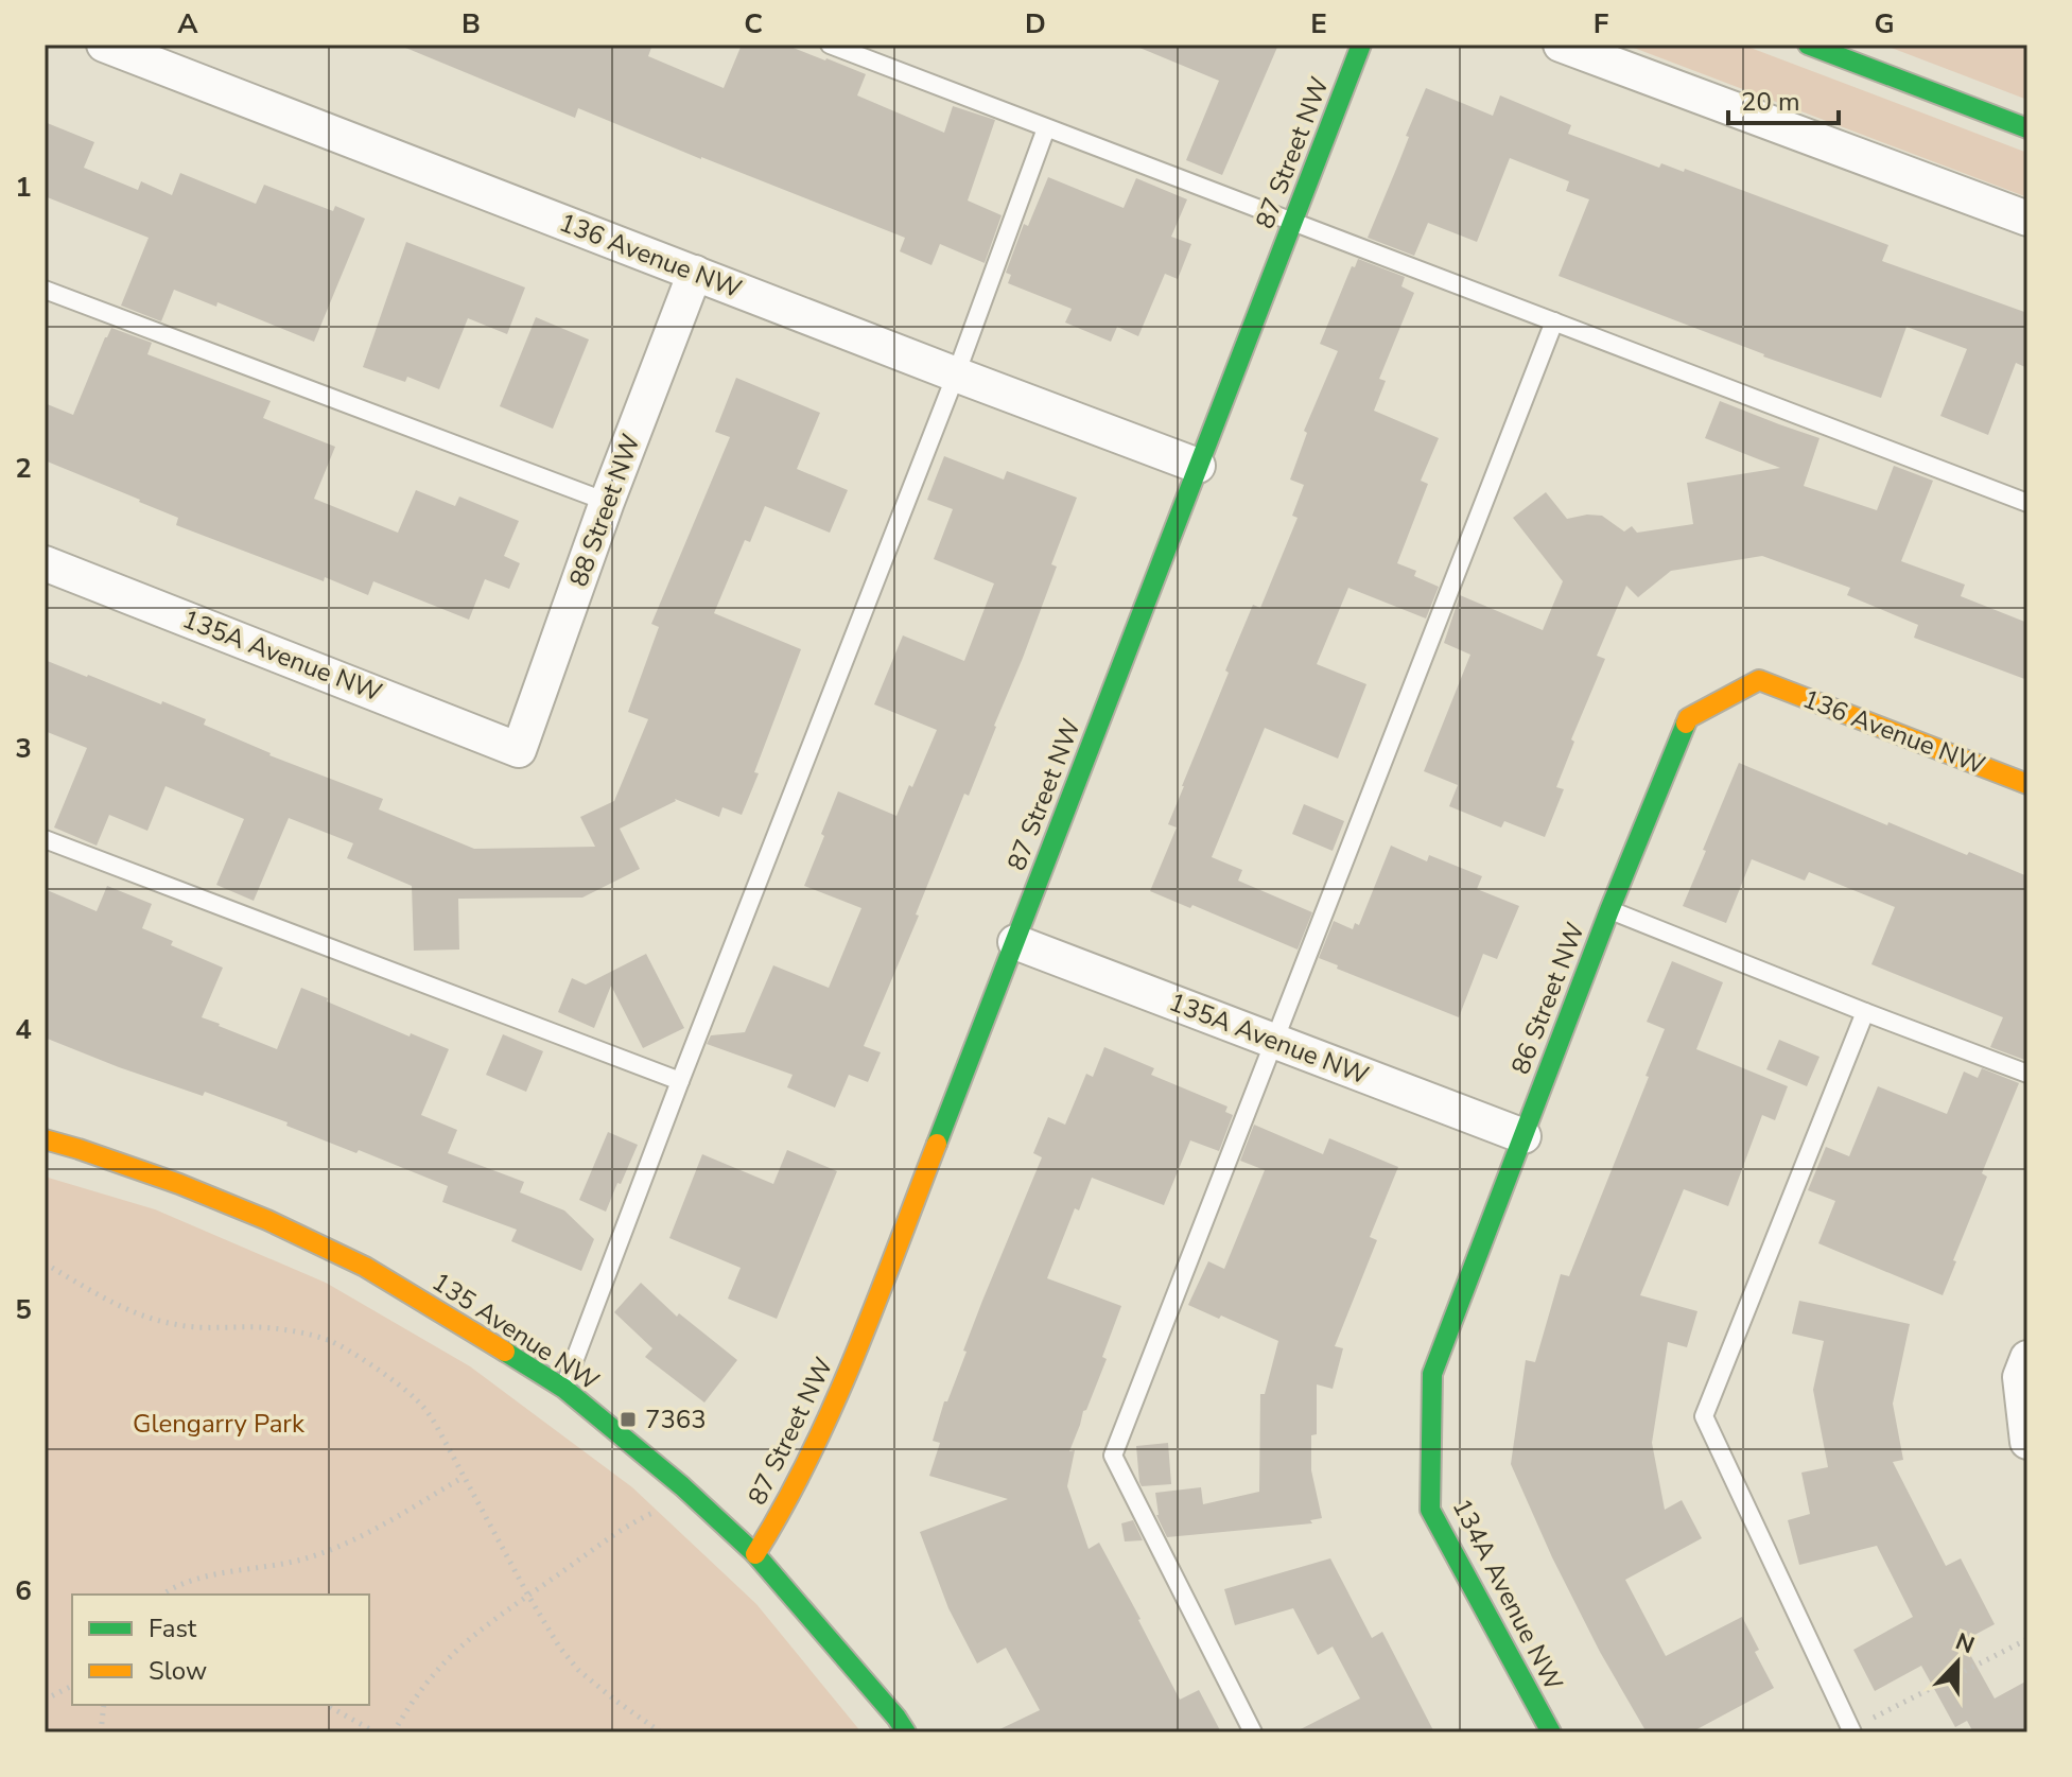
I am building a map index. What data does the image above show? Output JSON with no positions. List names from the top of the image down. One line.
{"streets":{"street":["87 Street NW","136 Avenue NW","88 Street NW","135A Avenue NW","86 Street NW","135 Avenue NW","134A Avenue NW"]},"crossings":[["87 Street NW","136 Avenue NW"],["87 Street NW","135A Avenue NW"],["87 Street NW","135 Avenue NW"],["136 Avenue NW","88 Street NW"],["136 Avenue NW","86 Street NW"],["88 Street NW","135A Avenue NW"],["135A Avenue NW","86 Street NW"],["86 Street NW","134A Avenue NW"]],"parks":["Glengarry Park"],"places":{"transit":["7363"]},"legend":["Fast","Slow"],"scale_bar":"20 m","north":"top","grid":{"columns":["A","B","C","D","E","F","G"],"rows":["1","2","3","4","5","6"]}}
